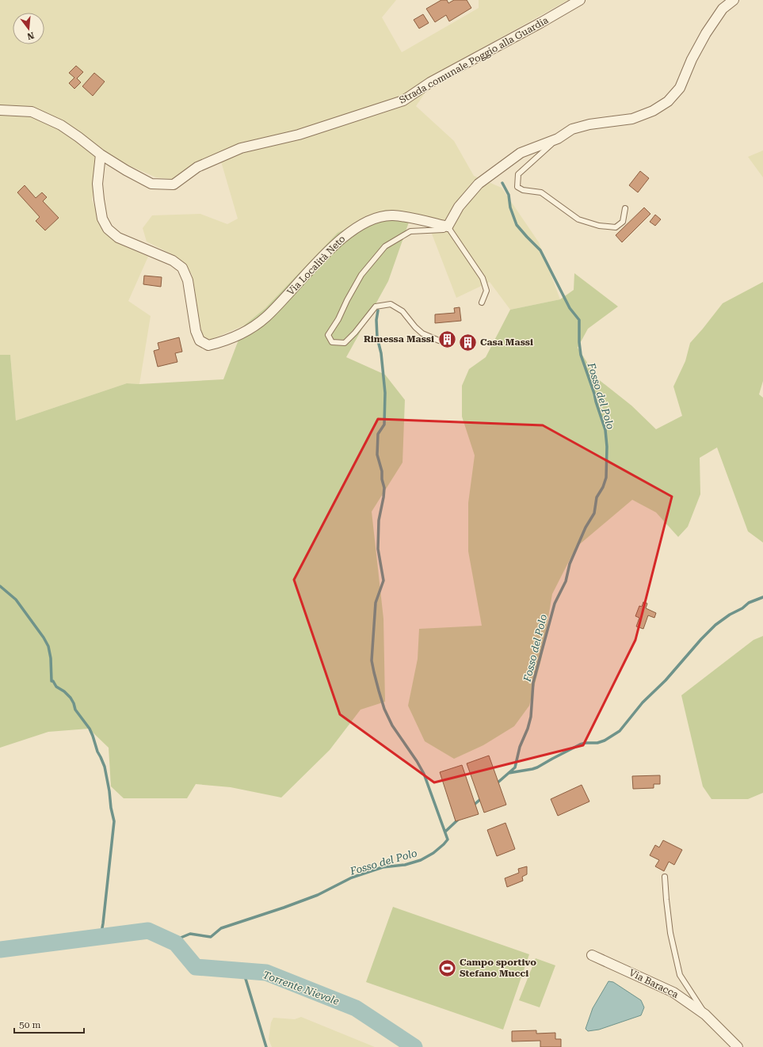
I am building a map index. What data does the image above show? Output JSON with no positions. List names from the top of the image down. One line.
{"streets":{"street":["Strada comunale Poggio alla Guardia","Via Località Neto","Via Baracca"]},"crossings":[["Strada comunale Poggio alla Guardia","Via Località Neto"]],"water":["Fosso del Polo","Torrente Nievole"],"places":{"building":["Rimessa Massi","Casa Massi"],"sports":["Campo sportivo Stefano Mucci"]},"scale_bar":"50 m","north":"bottom"}
